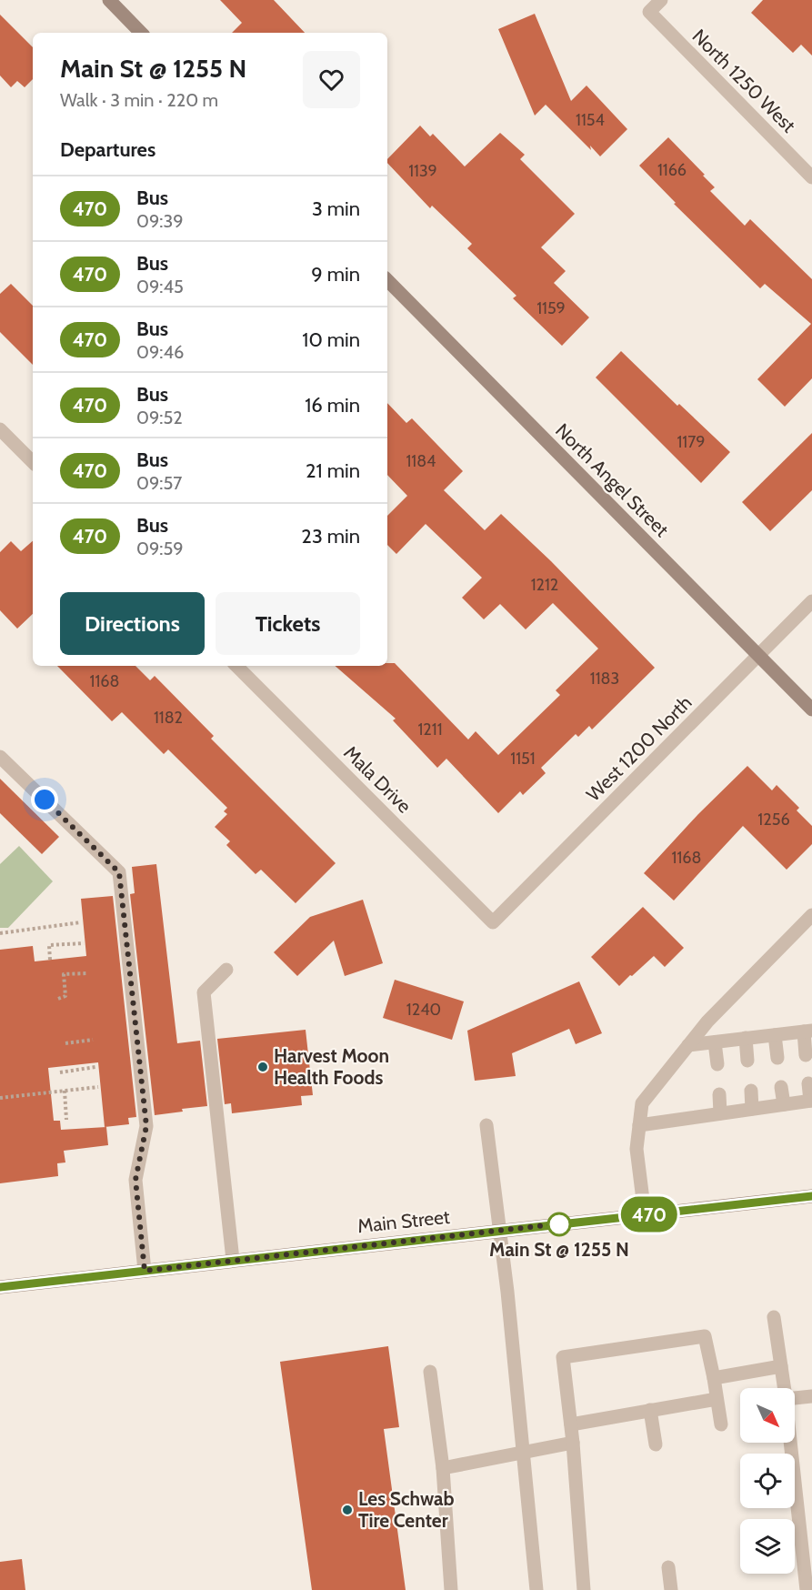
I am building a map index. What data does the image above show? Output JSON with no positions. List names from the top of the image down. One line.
{"streets":{"main road":["North Angel Street","Main Street"],"street":["North 1250 West","West 1200 North","Mala Drive"]},"crossings":[["North Angel Street","West 1200 North"],["West 1200 North","Mala Drive"]],"places":["Harvest Moon Health Foods","Main St @ 1255 N","Les Schwab Tire Center"],"lines":["bus line 470"],"house_numbers":["1154","1166","1139","1159","1179","1184","1212","1183","1168","1182","1211","1151","1256","1168","1240"],"north":"bottom right","page":{"on_map":"470","heading":[["Main St @ 1255 N","Walk · 3 min · 220 m"],"Departures"],"list":[{"mark":"470","name":"Bus","note":"09:39","value":"3 min"},{"mark":"470","name":"Bus","note":"09:45","value":"9 min"},{"mark":"470","name":"Bus","note":"09:46","value":"10 min"},{"mark":"470","name":"Bus","note":"09:52","value":"16 min"},{"mark":"470","name":"Bus","note":"09:57","value":"21 min"},{"mark":"470","name":"Bus","note":"09:59","value":"23 min"}],"buttons":["Directions","Tickets"]}}
